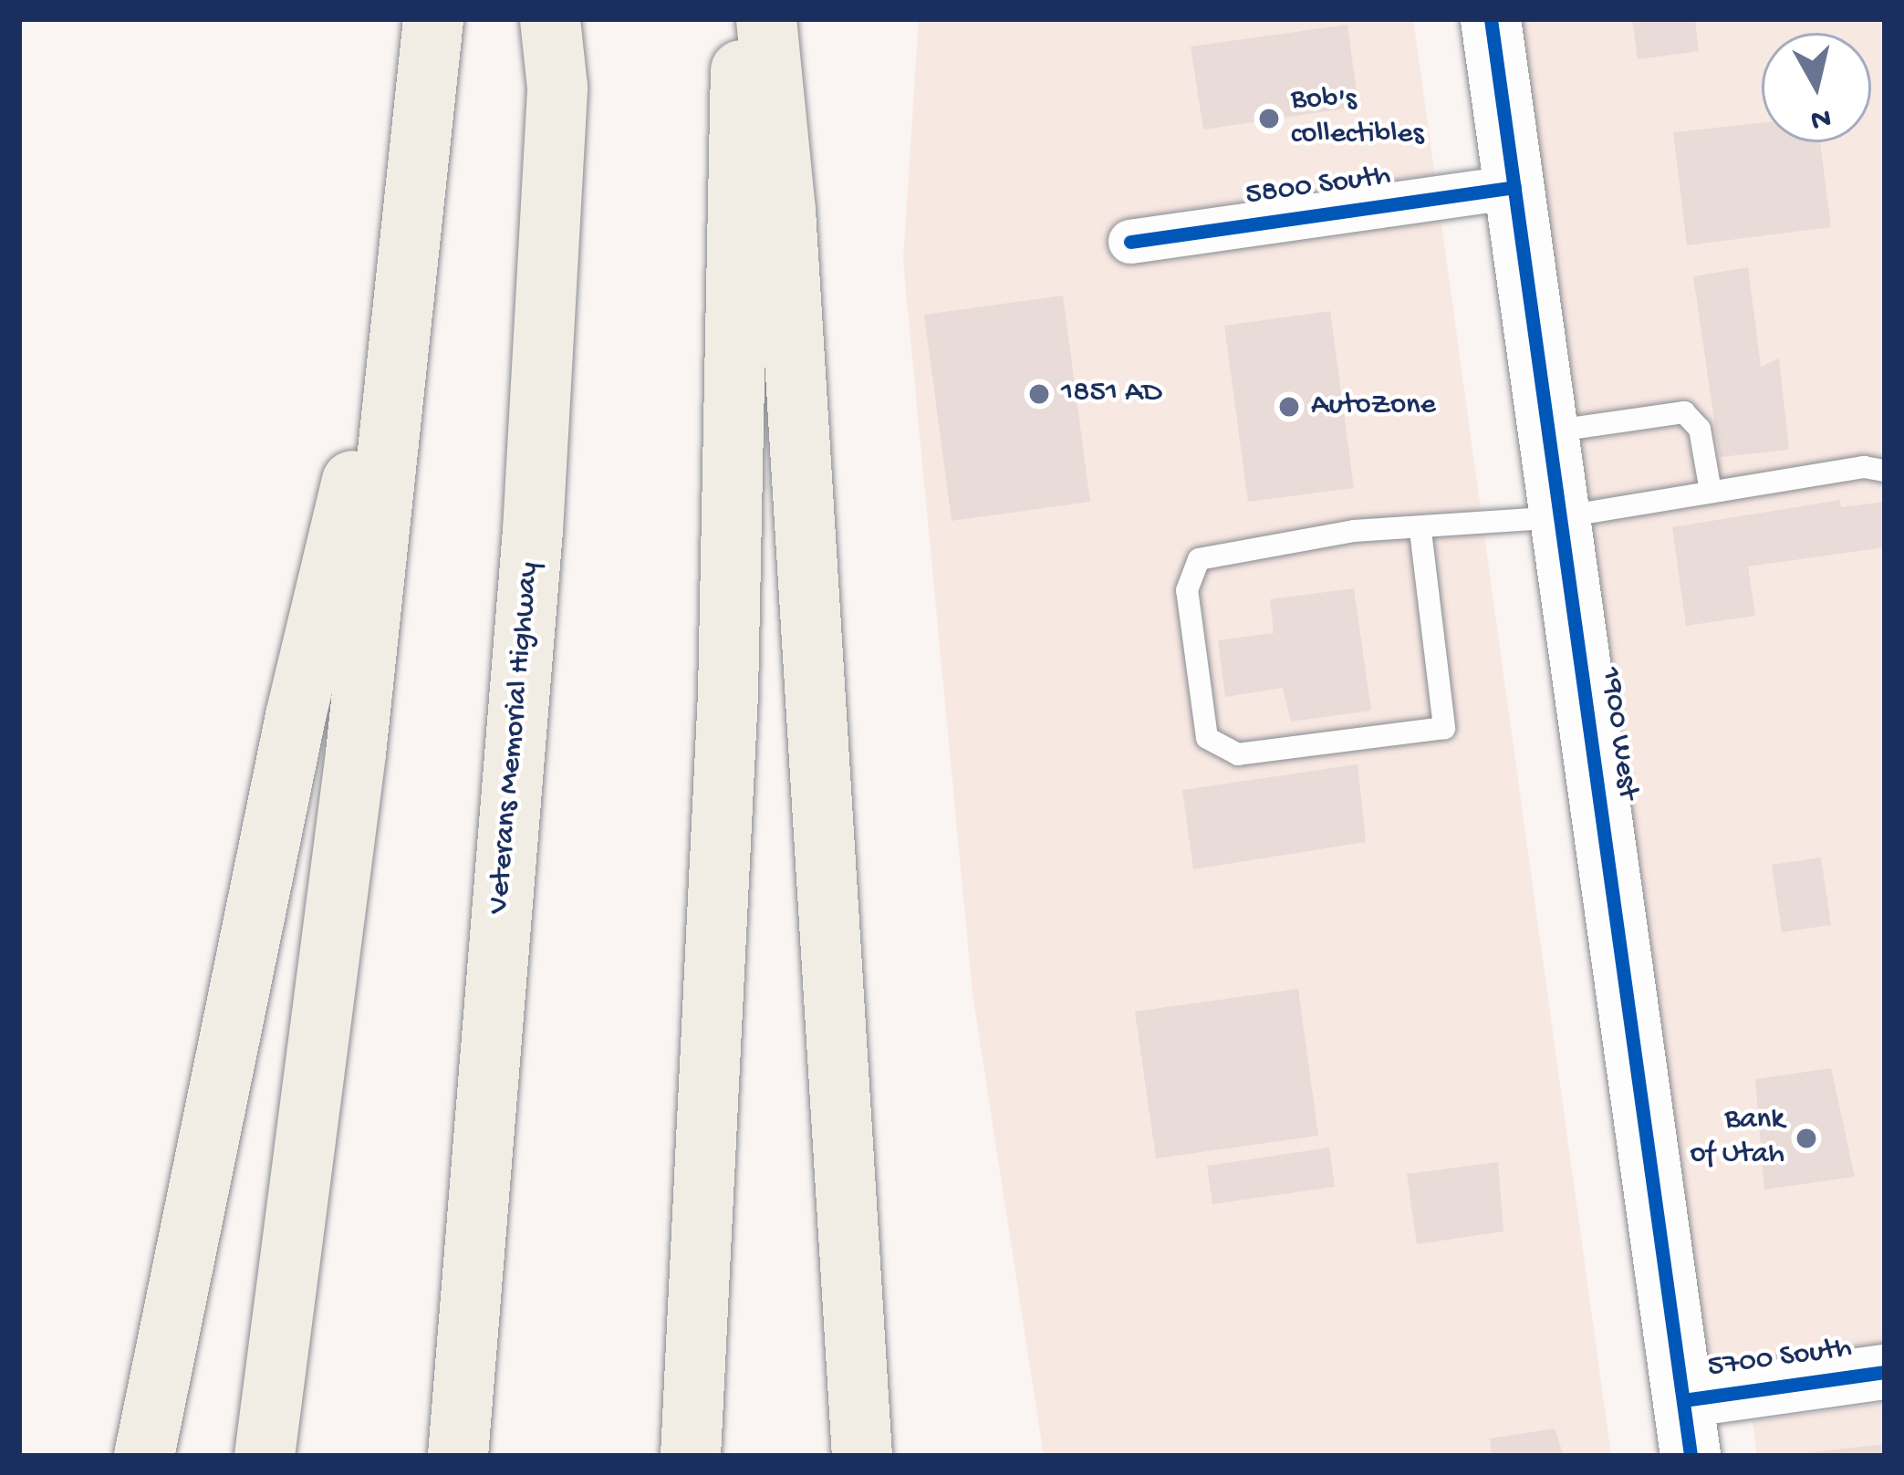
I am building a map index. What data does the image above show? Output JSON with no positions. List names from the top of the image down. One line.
{"streets":{"highway":["Veterans Memorial Highway"],"main road":["1900 West"],"street":["5800 South","5700 South"]},"crossings":[["5800 South","1900 West"],["1900 West","5700 South"]],"places":["Bob's collectibles","1851 AD","AutoZone","Bank of Utah"],"north":"bottom"}
